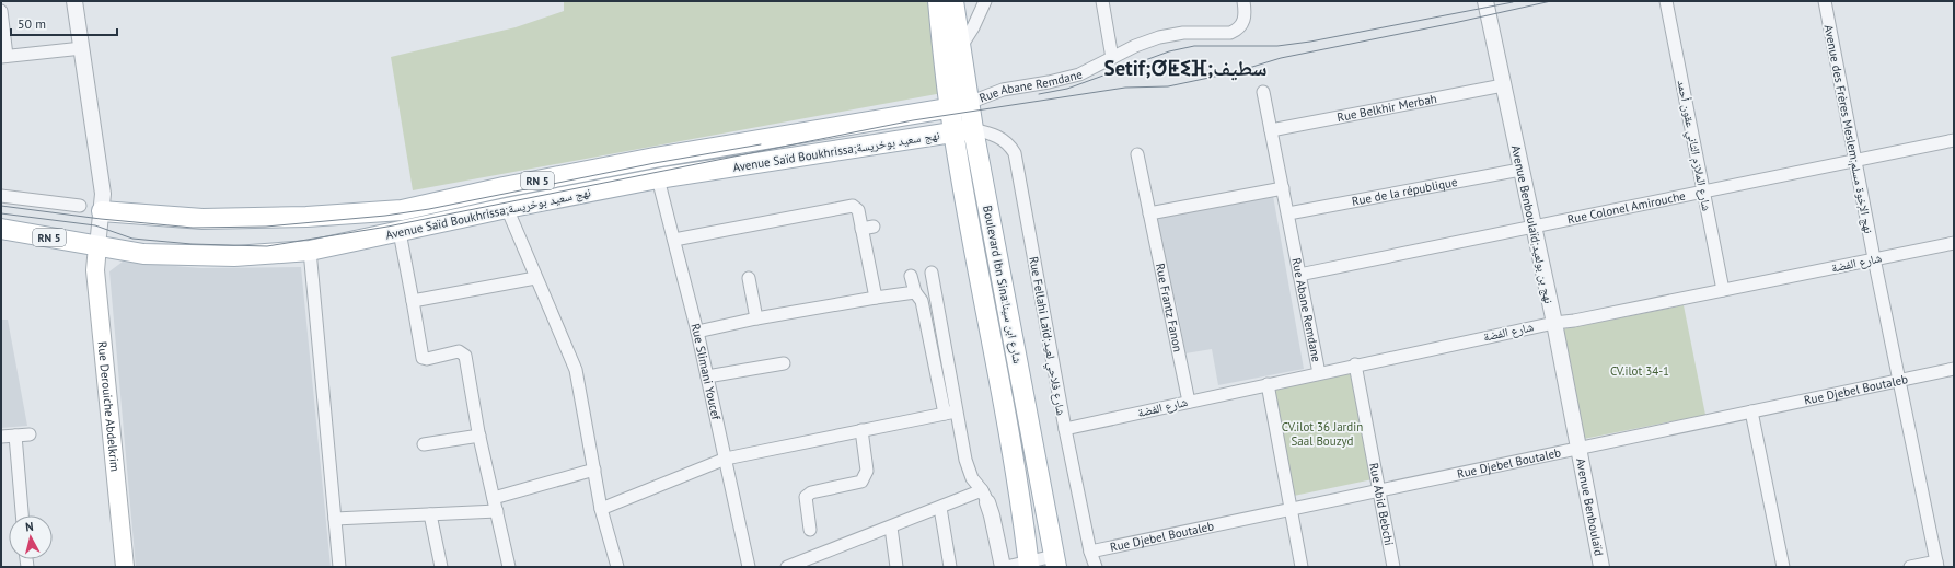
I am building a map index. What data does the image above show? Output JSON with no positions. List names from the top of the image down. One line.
{"streets":{"main road":["Avenue Saïd Boukhrissa;نهج سعيد بوخريسة","RN 5","Boulevard Ibn Sina:شارع ابن سينا","Rue Derouiche Abdelkrim"],"street":["Rue Abane Remdane","Rue Belkhir Merbah","Avenue des Frères Meslem;نهج الإخوة مسلم","شارع الملازم الثاني عقون أحمد","Rue de la république","Rue Colonel Amirouche","Avenue Benboulaïd;نهج بن بولعيد","شارع الفضة","Rue Frantz Fanon","Rue Fellahi Laïd;شارع فلاحي لعيد","Rue Slimani Youcef","Rue Djebel Boutaleb","Rue Abid Bebchi","Avenue Benboulaïd"]},"crossings":[["Rue Abane Remdane","Rue Belkhir Merbah"],["Rue Abane Remdane","Avenue Saïd Boukhrissa;نهج سعيد بوخريسة"],["Rue Abane Remdane","Rue de la république"],["Rue Abane Remdane","Rue Colonel Amirouche"],["Rue Abane Remdane","شارع الفضة"],["Rue Abane Remdane","Boulevard Ibn Sina:شارع ابن سينا"],["Rue Belkhir Merbah","Avenue Benboulaïd;نهج بن بولعيد"],["Avenue des Frères Meslem;نهج الإخوة مسلم","Rue Colonel Amirouche"],["Avenue des Frères Meslem;نهج الإخوة مسلم","شارع الفضة"],["Avenue des Frères Meslem;نهج الإخوة مسلم","Rue Djebel Boutaleb"],["شارع الملازم الثاني عقون أحمد","Rue Colonel Amirouche"],["شارع الملازم الثاني عقون أحمد","شارع الفضة"],["Avenue Saïd Boukhrissa;نهج سعيد بوخريسة","Boulevard Ibn Sina:شارع ابن سينا"],["Avenue Saïd Boukhrissa;نهج سعيد بوخريسة","Rue Fellahi Laïd;شارع فلاحي لعيد"],["Avenue Saïd Boukhrissa;نهج سعيد بوخريسة","Rue Slimani Youcef"],["Avenue Saïd Boukhrissa;نهج سعيد بوخريسة","Rue Derouiche Abdelkrim"],["Rue de la république","Avenue Benboulaïd;نهج بن بولعيد"],["Rue Colonel Amirouche","Avenue Benboulaïd;نهج بن بولعيد"],["Avenue Benboulaïd;نهج بن بولعيد","شارع الفضة"],["Avenue Benboulaïd;نهج بن بولعيد","Rue Djebel Boutaleb"],["Avenue Benboulaïd;نهج بن بولعيد","Avenue Benboulaïd"],["شارع الفضة","Rue Frantz Fanon"],["شارع الفضة","Rue Fellahi Laïd;شارع فلاحي لعيد"],["شارع الفضة","Rue Abid Bebchi"],["Boulevard Ibn Sina:شارع ابن سينا","Rue Fellahi Laïd;شارع فلاحي لعيد"],["Rue Fellahi Laïd;شارع فلاحي لعيد","Rue Djebel Boutaleb"],["Rue Djebel Boutaleb","Rue Abid Bebchi"],["Rue Djebel Boutaleb","Avenue Benboulaïd"]],"districts":["Setif;ⵚⵟⵉⴼ;سطيف"],"parks":["CV.ilot 34-1","CV.ilot 36 Jardin Saal Bouzyd"],"scale_bar":"50 m","north":"top"}
